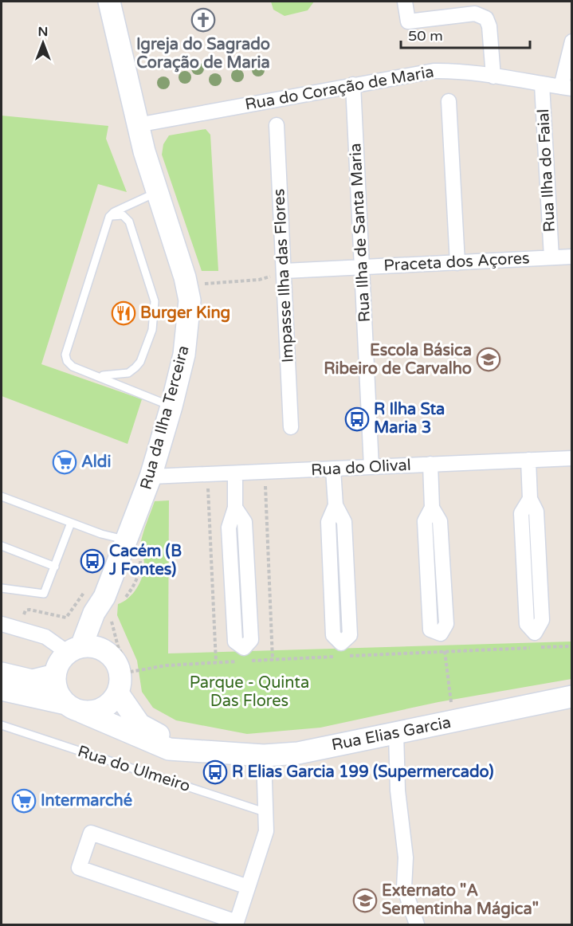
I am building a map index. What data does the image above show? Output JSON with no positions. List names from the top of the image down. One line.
{"streets":{"street":["Rua do Coração de Maria","Rua Ilha do Faial","Rua Ilha de Santa Maria","Praceta dos Açores","Impasse Ilha das Flores","Rua da Ilha Terceira","Rua do Olival","Rua Elias Garcia"],"lane":["Rua do Ulmeiro"]},"crossings":[["Rua do Coração de Maria","Rua Ilha do Faial"],["Rua do Coração de Maria","Rua Ilha de Santa Maria"],["Rua do Coração de Maria","Rua da Ilha Terceira"],["Rua Ilha do Faial","Praceta dos Açores"],["Rua Ilha de Santa Maria","Praceta dos Açores"],["Rua Ilha de Santa Maria","Rua do Olival"],["Praceta dos Açores","Impasse Ilha das Flores"],["Rua da Ilha Terceira","Rua do Olival"],["Rua da Ilha Terceira","Rua Elias Garcia"]],"parks":["Parque - Quinta Das Flores"],"places":{"church":["Igreja do Sagrado Coração de Maria"],"restaurant":["Burger King"],"school or university":["Escola Básica Ribeiro de Carvalho","Externato \"A Sementinha Mágica\""],"bus stop":["R Ilha Sta Maria 3","Cacém (B J Fontes)","R Elias Garcia 199 (Supermercado)"],"supermarket":["Aldi","Intermarché"]},"scale_bar":"50 m","north":"top"}
